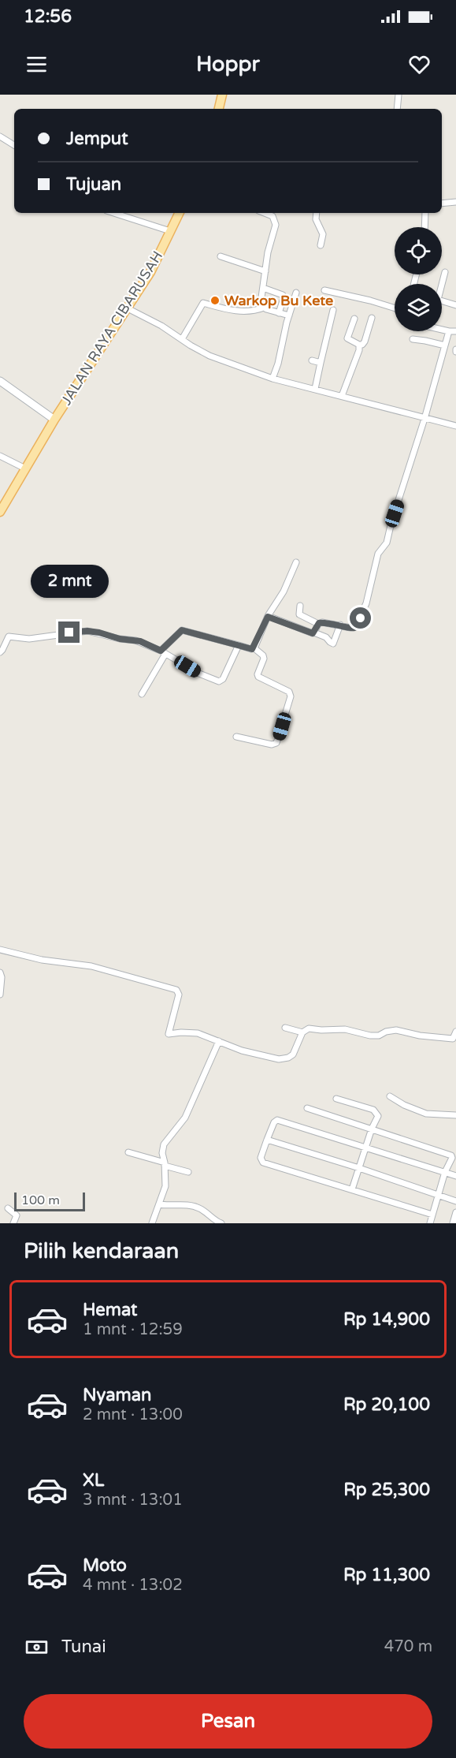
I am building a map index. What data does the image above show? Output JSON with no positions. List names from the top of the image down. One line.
{"streets":{"main road":["JALAN RAYA CIBARUSAH"]},"places":["Warkop Bu Kete"],"scale_bar":"100 m","page":{"status":"12:56","header":"Hoppr","banner":["Jemput","Tujuan"],"bubble":"2 mnt","scale":"100 m","heading":"Pilih kendaraan","list":[{"name":"Hemat","note":"1 mnt · 12:59","value":"Rp 14,900"},{"name":"Nyaman","note":"2 mnt · 13:00","value":"Rp 20,100"},{"name":"XL","note":"3 mnt · 13:01","value":"Rp 25,300"},{"name":"Moto","note":"4 mnt · 13:02","value":"Rp 11,300"}],"pay":["Tunai","470 m"],"buttons":"Pesan"}}
